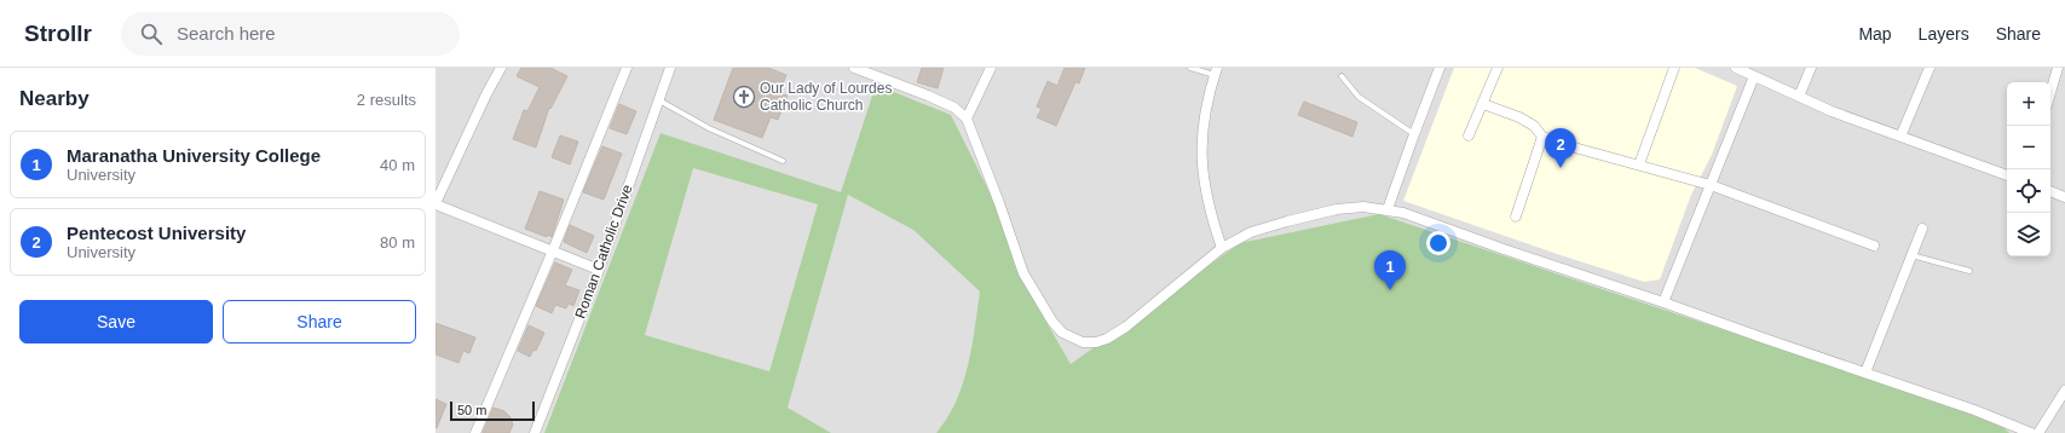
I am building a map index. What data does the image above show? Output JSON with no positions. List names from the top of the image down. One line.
{"streets":{"street":["Roman Catholic Drive"]},"places":{"church":["Our Lady of Lourdes Catholic Church"]},"scale_bar":"50 m","page":{"header":"Strollr","search":"Search here","nav":["Map","Layers","Share"],"heading":["Nearby","2 results"],"map_buttons":["+","−"],"pins":["2","1"],"list":[{"mark":"1","name":"Maranatha University College","note":"University","value":"40 m"},{"mark":"2","name":"Pentecost University","note":"University","value":"80 m"}],"buttons":["Save","Share"],"scale":"50 m"}}
